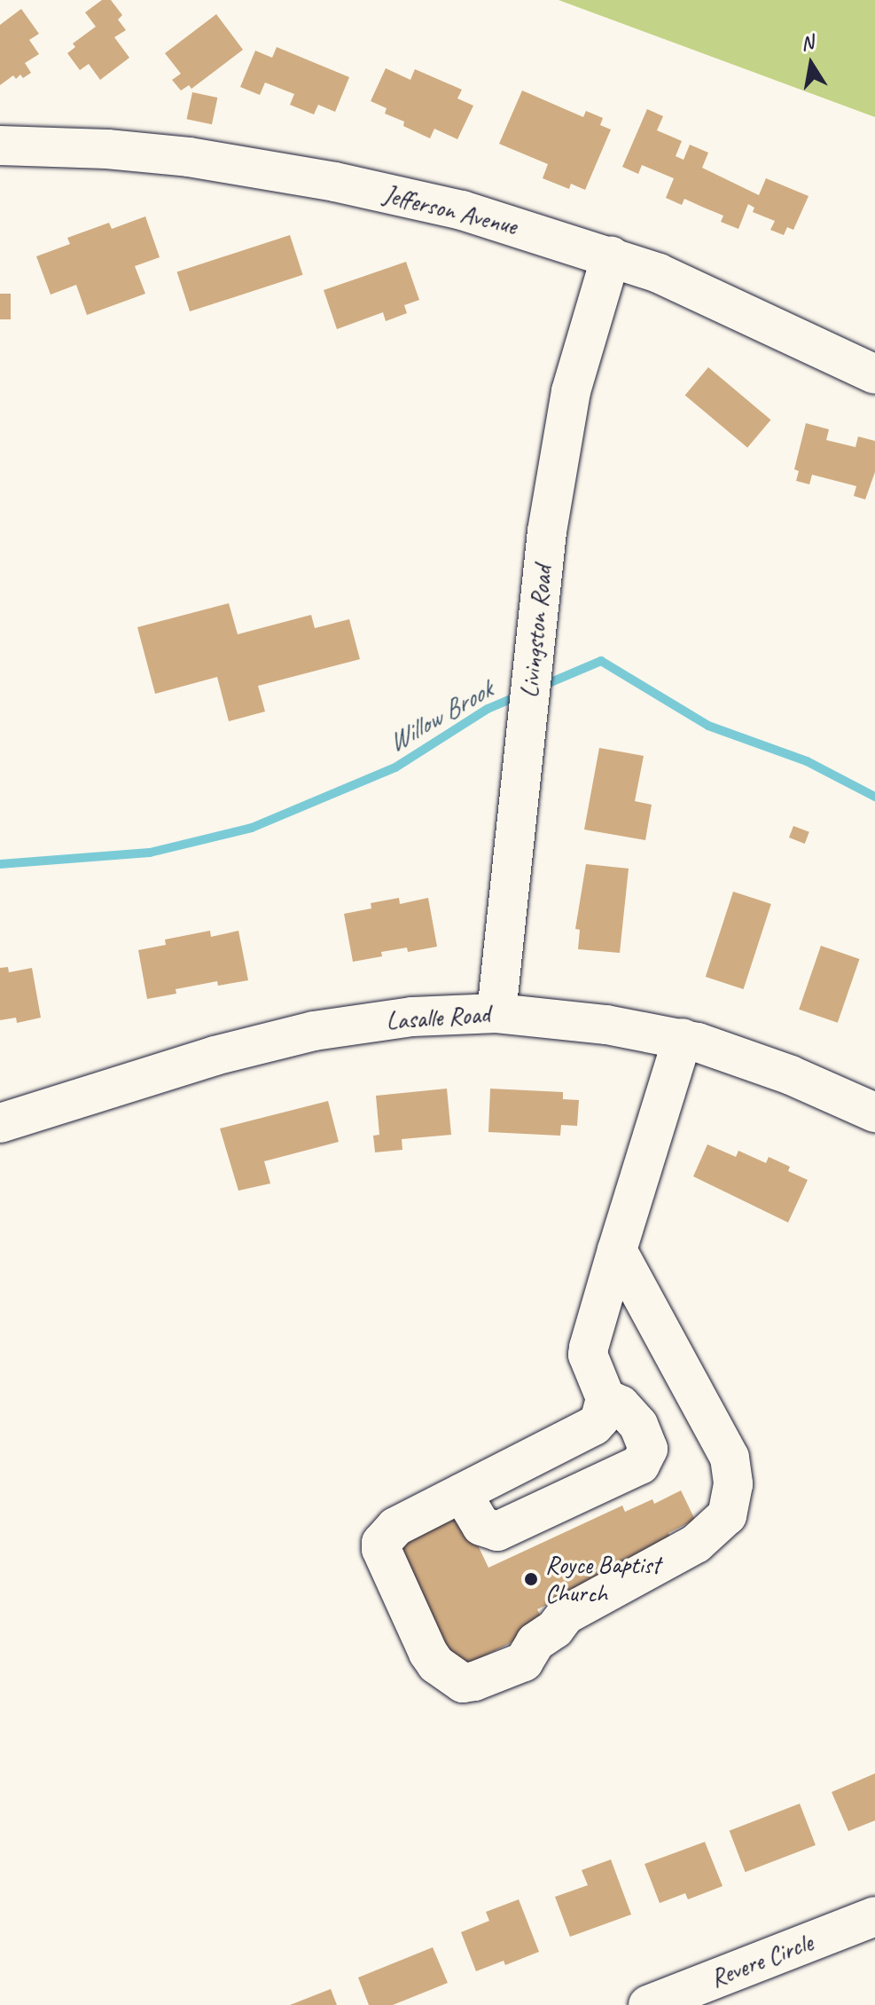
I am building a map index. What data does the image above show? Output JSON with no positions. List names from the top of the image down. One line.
{"streets":{"street":["Jefferson Avenue","Livingston Road","Lasalle Road","Revere Circle"]},"crossings":[["Jefferson Avenue","Livingston Road"],["Livingston Road","Lasalle Road"]],"water":["Willow Brook"],"places":["Royce Baptist Church"],"north":"top"}
